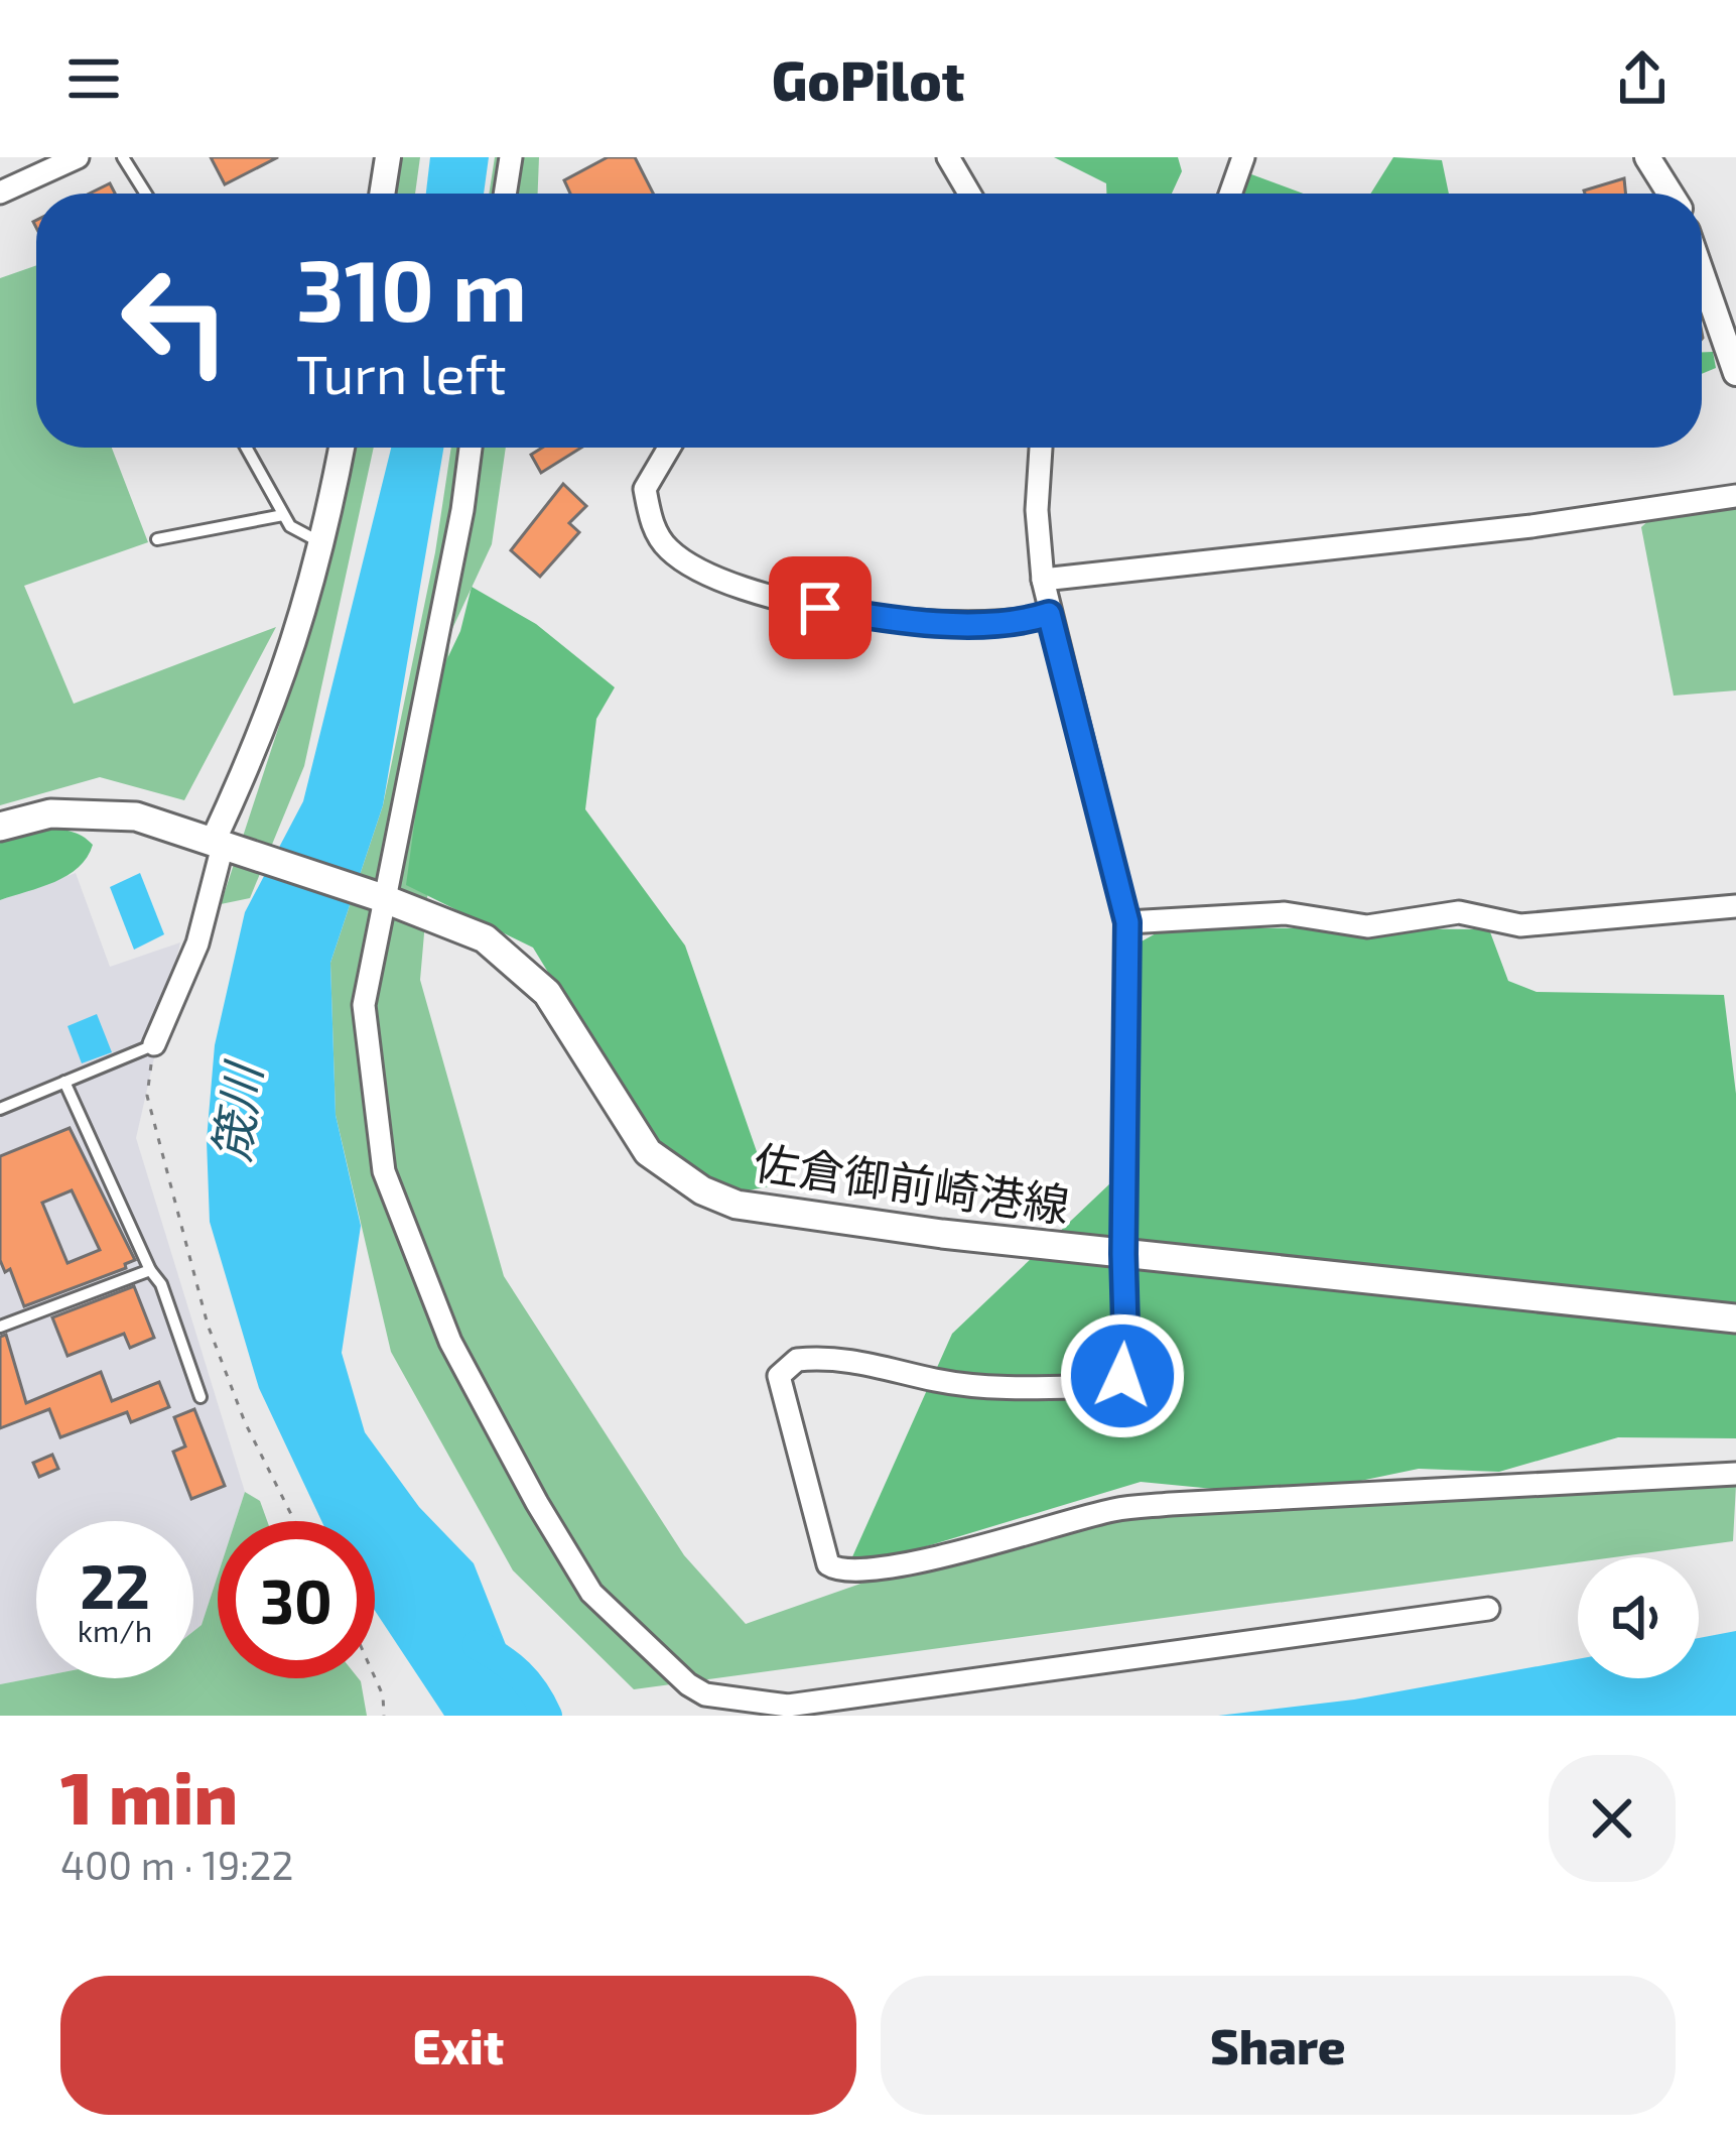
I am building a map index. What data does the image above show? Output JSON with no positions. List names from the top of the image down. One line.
{"streets":{"main road":["佐倉御前崎港線"]},"water":["筬川"],"page":{"header":"GoPilot","turn":["310 m","Turn left"],"speed":"22 km/h","limit":"30","heading":["1 min","400 m · 19:22"],"buttons":["Exit","Share"]}}
